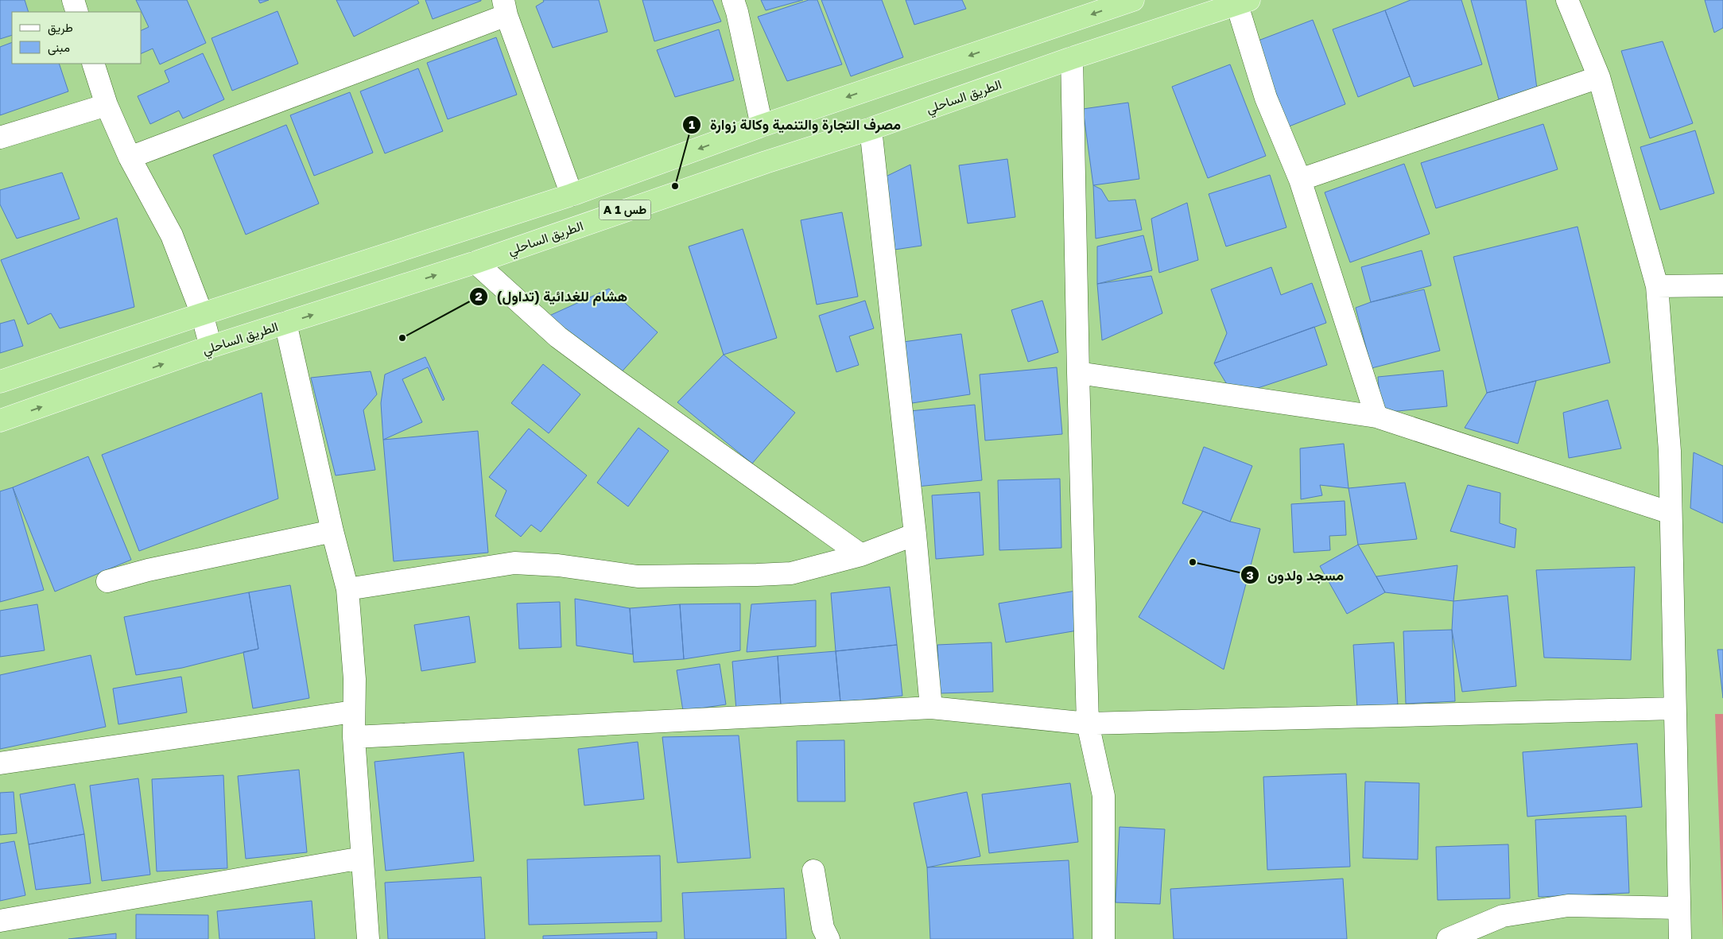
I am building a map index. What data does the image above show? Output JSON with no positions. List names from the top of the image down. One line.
{"streets":{"highway":["الطريق الساحلي","A 1 طس"]},"places":["مصرف التجارة والتنمية وكالة زوارة","هشام للغدائية (تداول)","مسجد ولدون"],"legend":["طريق","مبنى"]}
